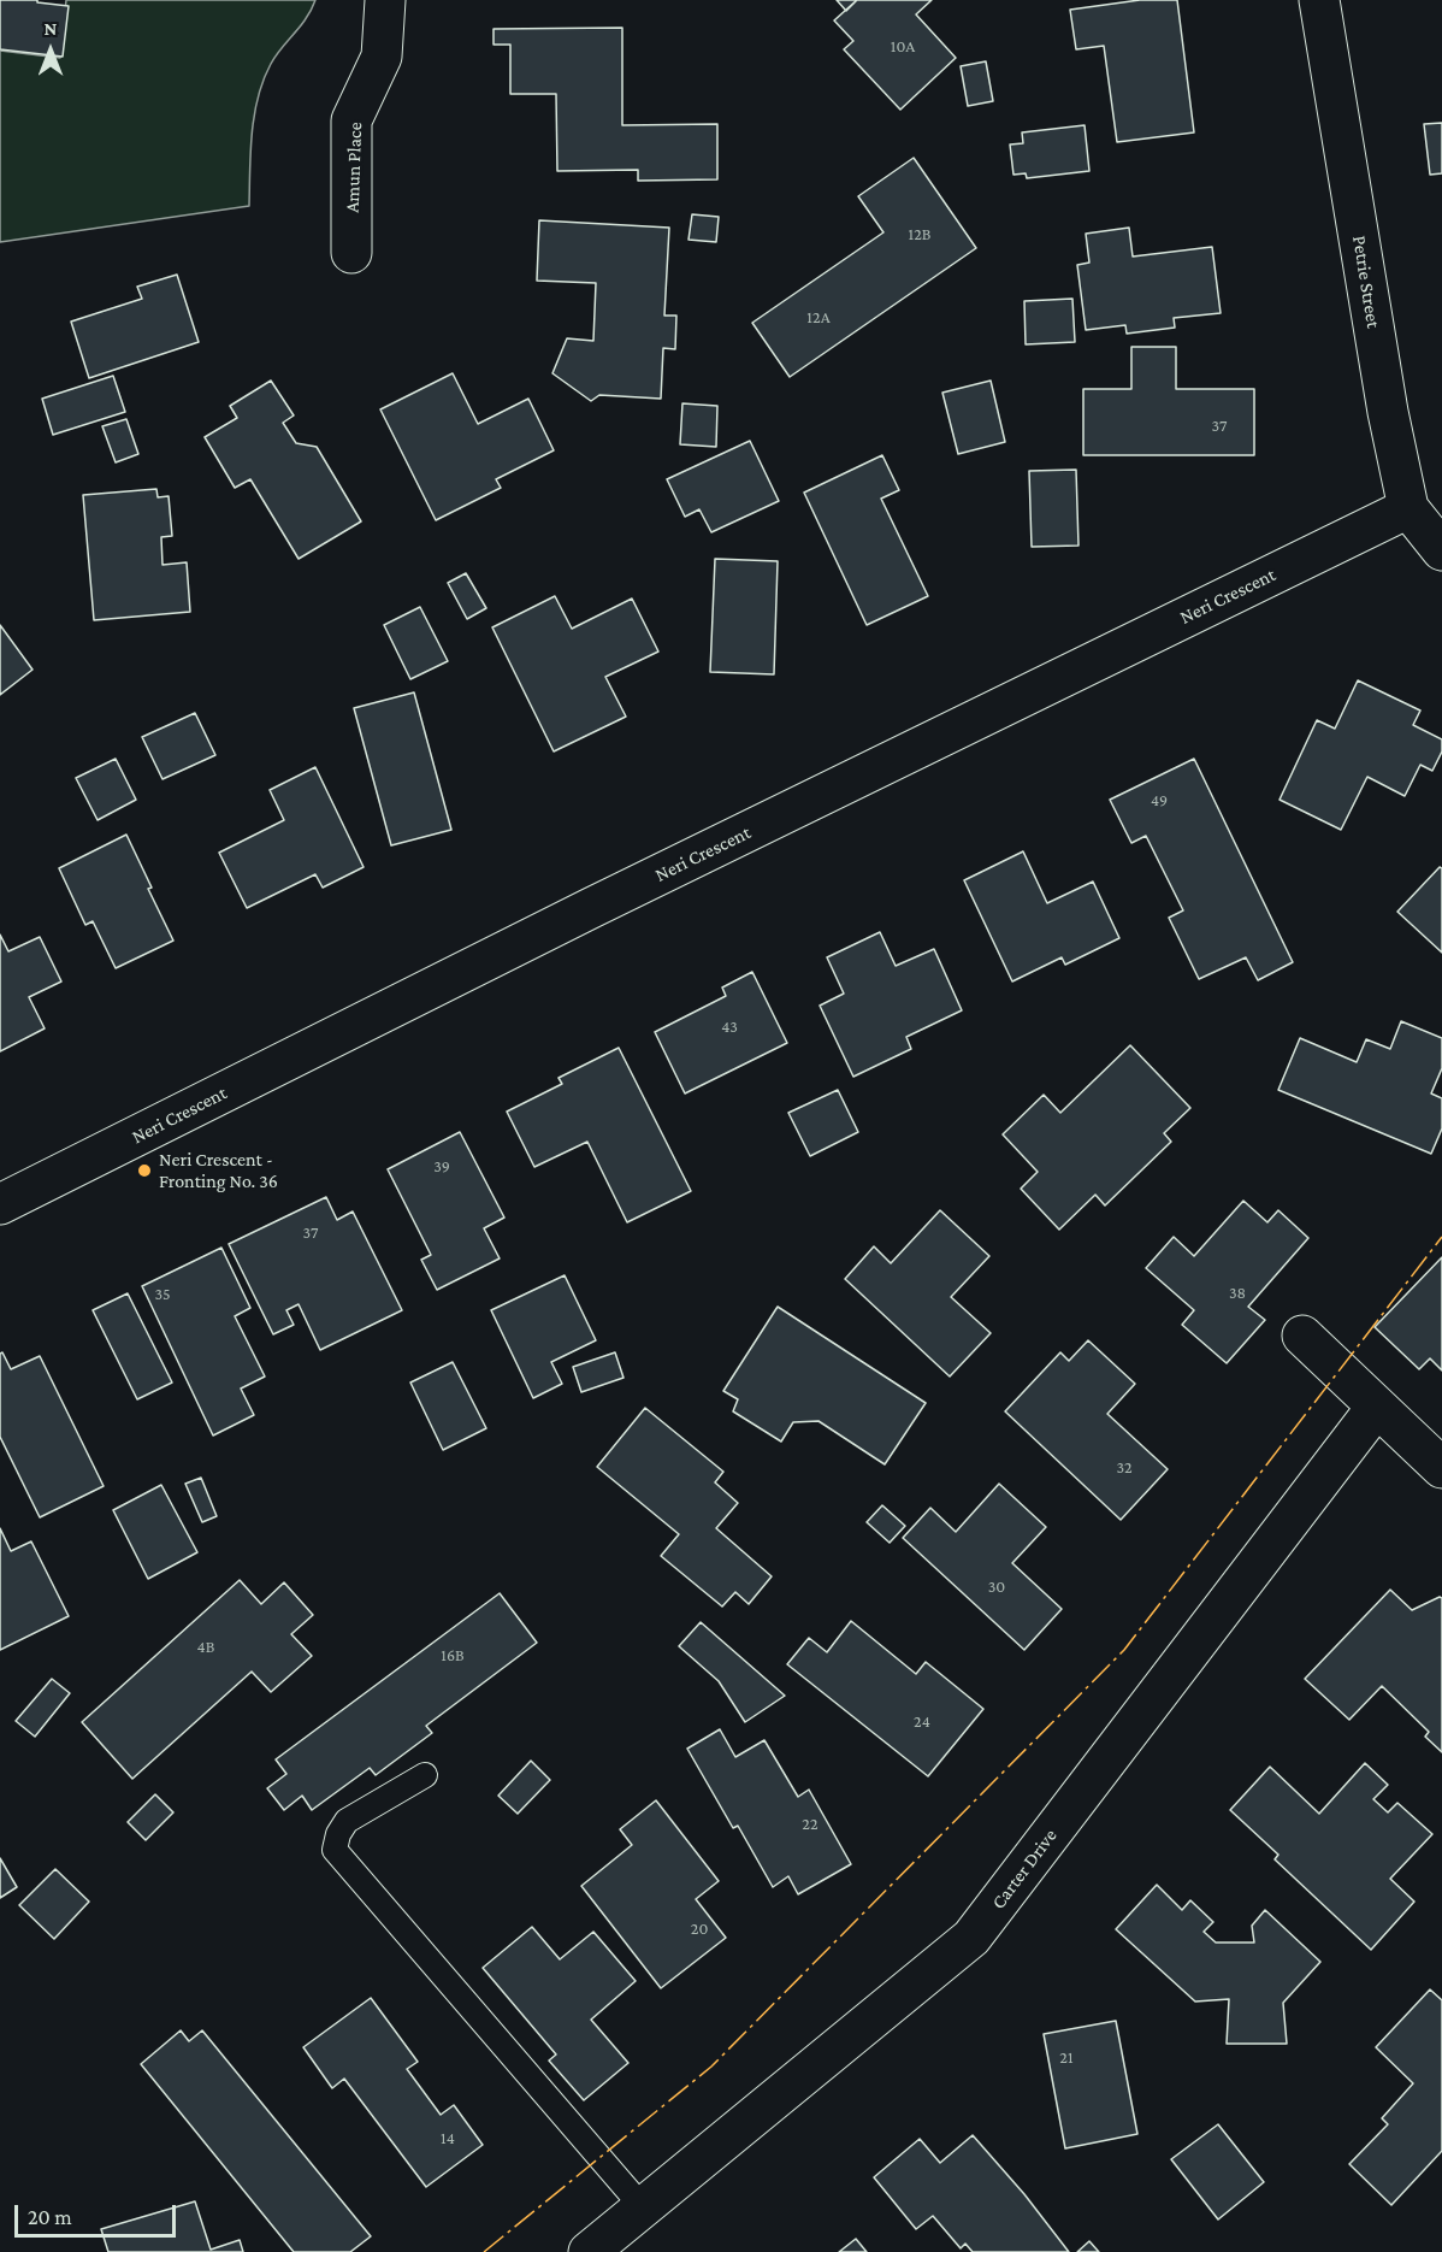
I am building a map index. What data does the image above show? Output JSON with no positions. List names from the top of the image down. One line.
{"streets":{"street":["Amun Place","Petrie Street","Neri Crescent","Carter Drive"]},"crossings":[["Petrie Street","Neri Crescent"]],"places":["Neri Crescent - Fronting No. 36"],"house_numbers":["10A","12B","12A","37","49","43","39","37","38","35","32","30","4B","16B","24","22","20","21","14"],"scale_bar":"20 m","north":"top"}
